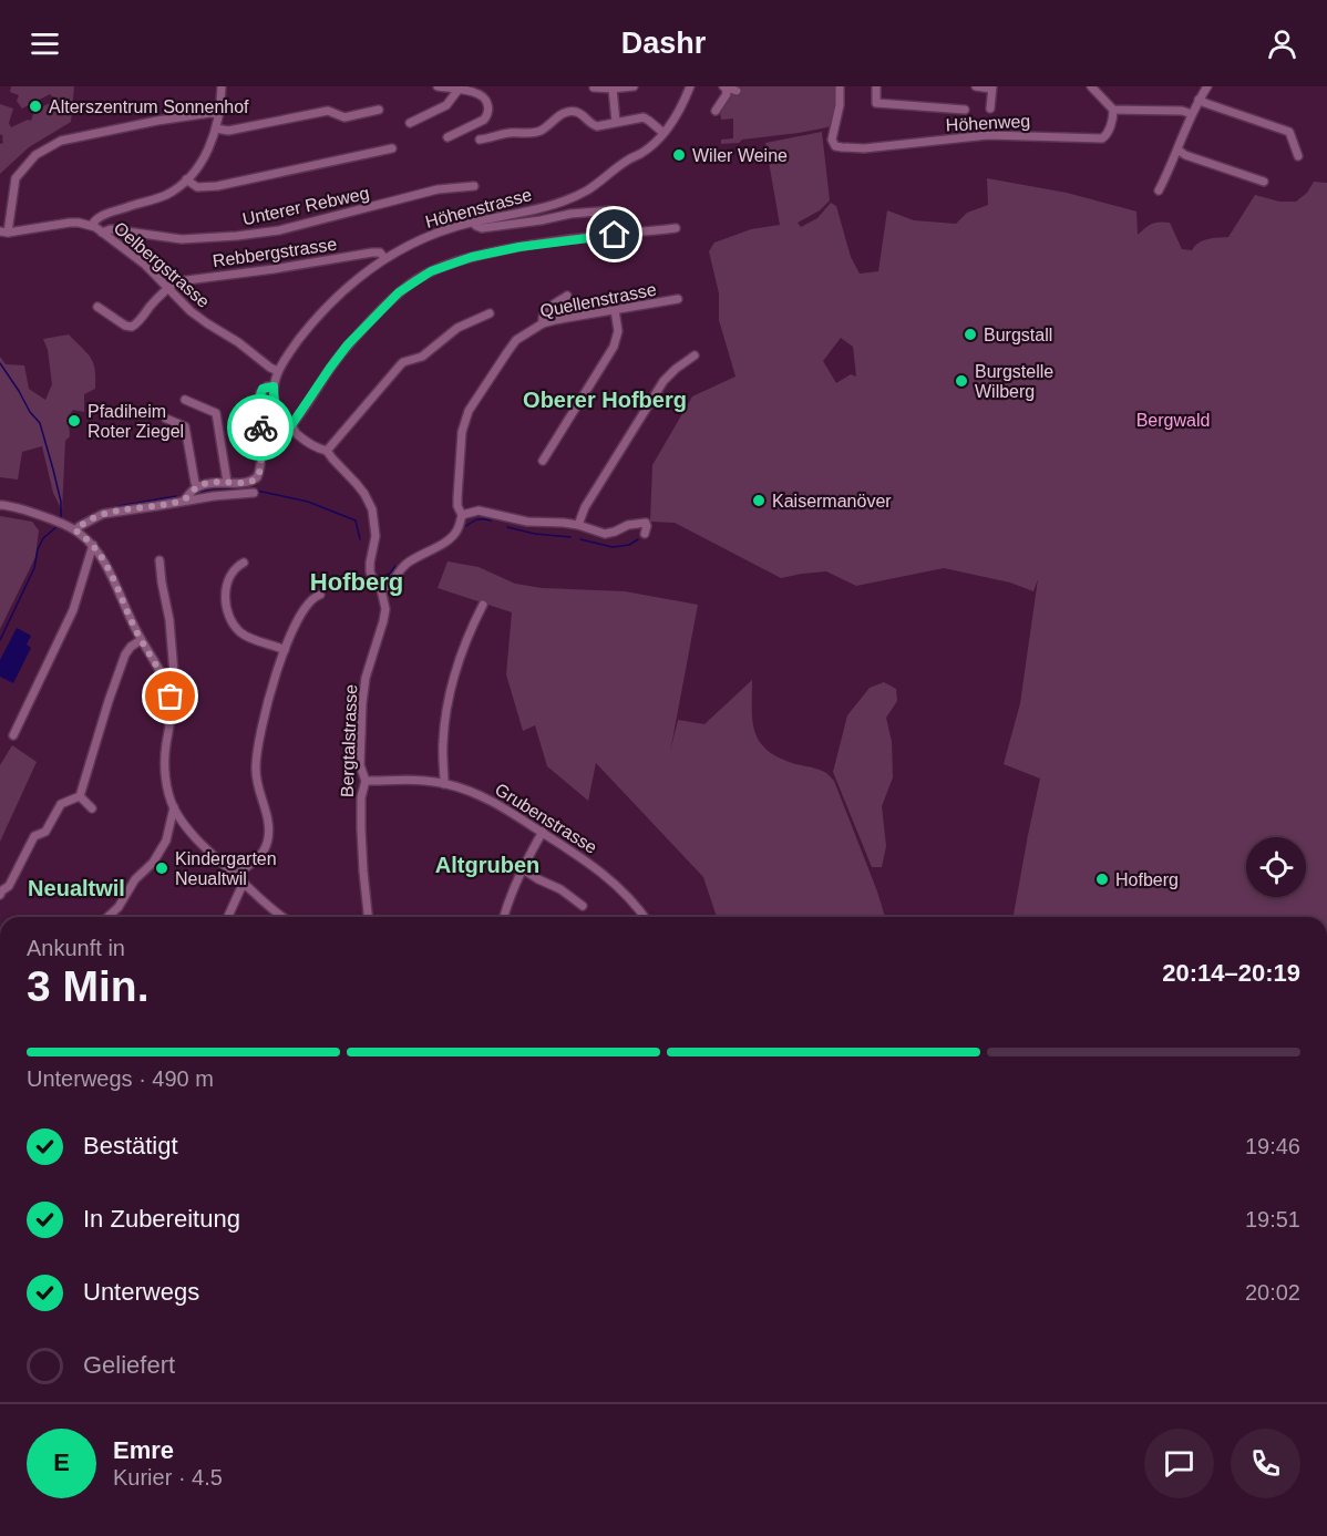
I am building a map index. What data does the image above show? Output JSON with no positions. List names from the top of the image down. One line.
{"streets":{"street":["Höhenweg","Unterer Rebweg","Höhenstrasse","Rebbergstrasse","Oelbergstrasse","Quellenstrasse","Bergtalstrasse","Grubenstrasse"]},"crossings":[["Unterer Rebweg","Oelbergstrasse"],["Höhenstrasse","Rebbergstrasse"],["Höhenstrasse","Oelbergstrasse"],["Höhenstrasse","Bergtalstrasse"],["Rebbergstrasse","Oelbergstrasse"],["Oelbergstrasse","Bergtalstrasse"],["Bergtalstrasse","Grubenstrasse"]],"districts":["Oberer Hofberg","Hofberg","Altgruben","Neualtwil"],"parks":["Bergwald"],"places":["Alterszentrum Sonnenhof","Wiler Weine","Burgstall","Burgstelle Wilberg","Pfadiheim Roter Ziegel","Kaisermanöver","Kindergarten Neualtwil","Hofberg"],"page":{"header":"Dashr","heading":["3 Min.","Ankunft in","20:14–20:19"],"panel":["Emre","Kurier · 4.5"],"bar":"Unterwegs · 490 m","list":[["Bestätigt","19:46"],["In Zubereitung","19:51"],["Unterwegs","20:02"],"Geliefert"],"round":"E"}}
